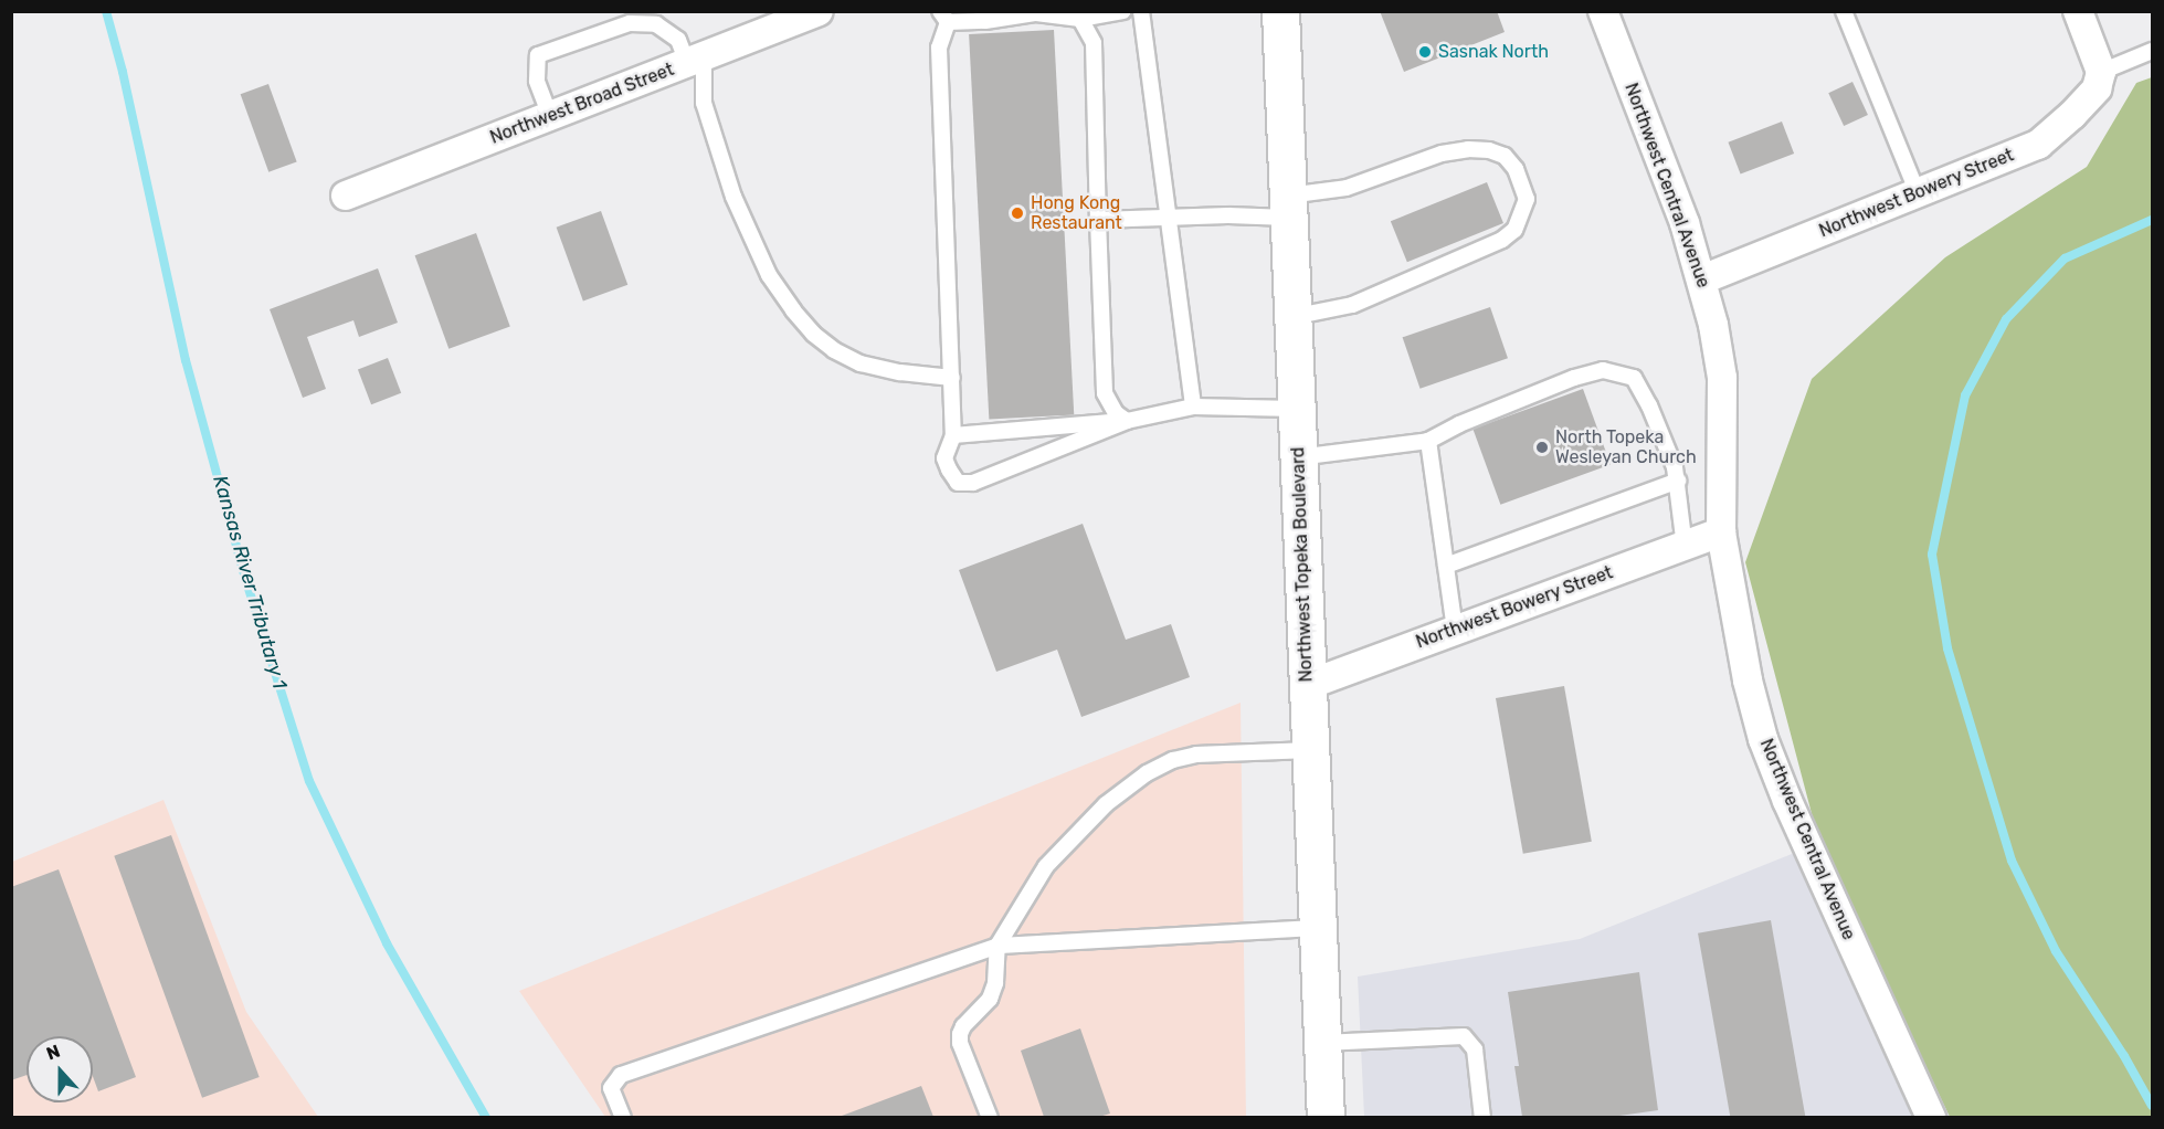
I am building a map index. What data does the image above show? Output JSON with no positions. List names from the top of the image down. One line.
{"streets":{"main road":["Northwest Topeka Boulevard"],"street":["Northwest Broad Street","Northwest Central Avenue","Northwest Bowery Street"]},"crossings":[["Northwest Central Avenue","Northwest Bowery Street"],["Northwest Bowery Street","Northwest Topeka Boulevard"]],"water":["Kansas River Tributary 1"],"places":["Sasnak North","Hong Kong Restaurant","North Topeka Wesleyan Church"],"north":"top"}
